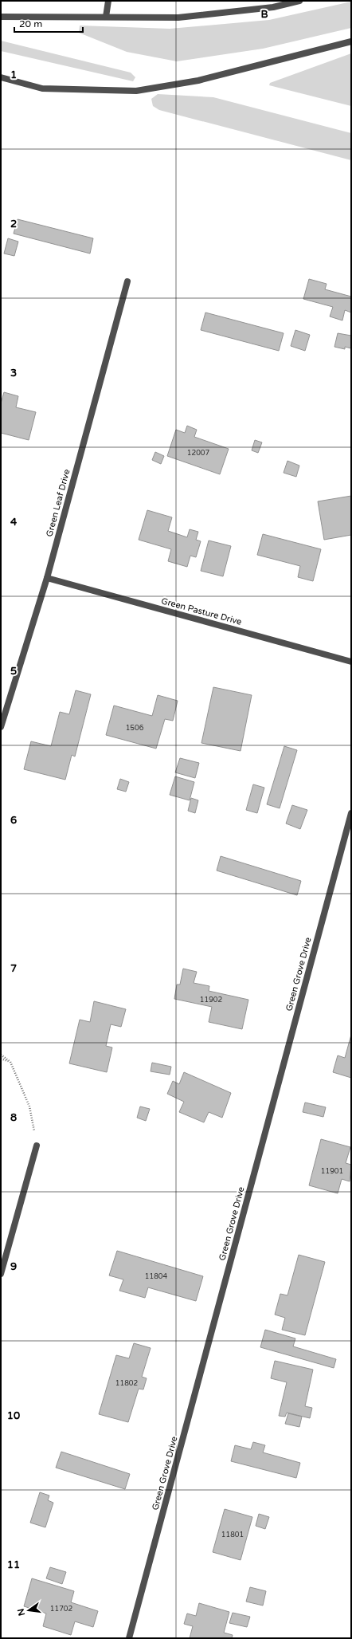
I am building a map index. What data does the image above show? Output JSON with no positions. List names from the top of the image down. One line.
{"streets":{"street":["Green Leaf Drive","Green Pasture Drive","Green Grove Drive"]},"crossings":[["Green Leaf Drive","Green Pasture Drive"]],"house_numbers":["12007","1506","11902","11901","11804","11802","11801","11702"],"scale_bar":"20 m","north":"left","grid":{"columns":["B"],"rows":["1","2","3","4","5","6","7","8","9","10","11"]}}
